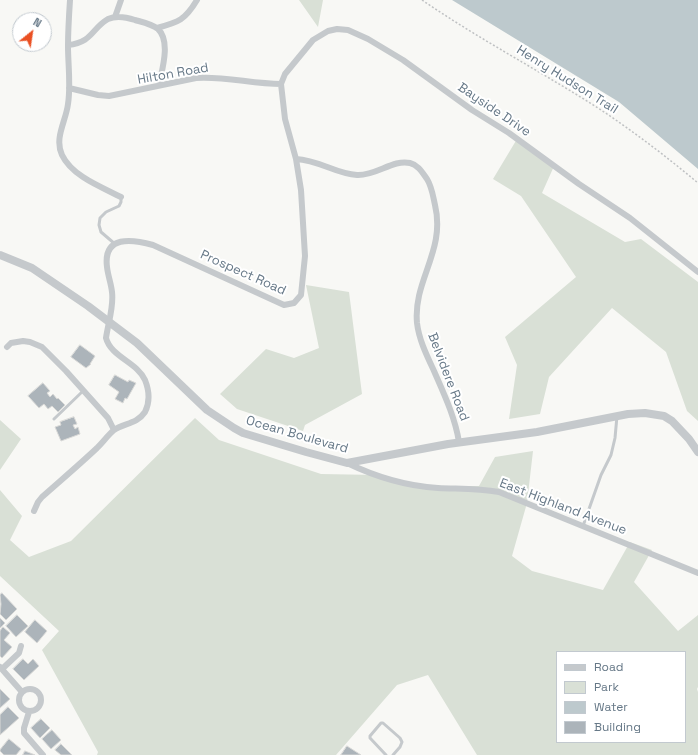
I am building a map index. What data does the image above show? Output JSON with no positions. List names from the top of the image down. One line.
{"streets":{"street":["Hilton Road","Bayside Drive","Prospect Road","Belvidere Road","Ocean Boulevard","East Highland Avenue"],"path":["Henry Hudson Trail"]},"crossings":[["Hilton Road","Bayside Drive"],["Hilton Road","Prospect Road"],["Bayside Drive","Prospect Road"],["Prospect Road","Belvidere Road"],["Belvidere Road","Ocean Boulevard"],["Ocean Boulevard","East Highland Avenue"]],"legend":["Road","Park","Water","Building"],"north":"top right"}
